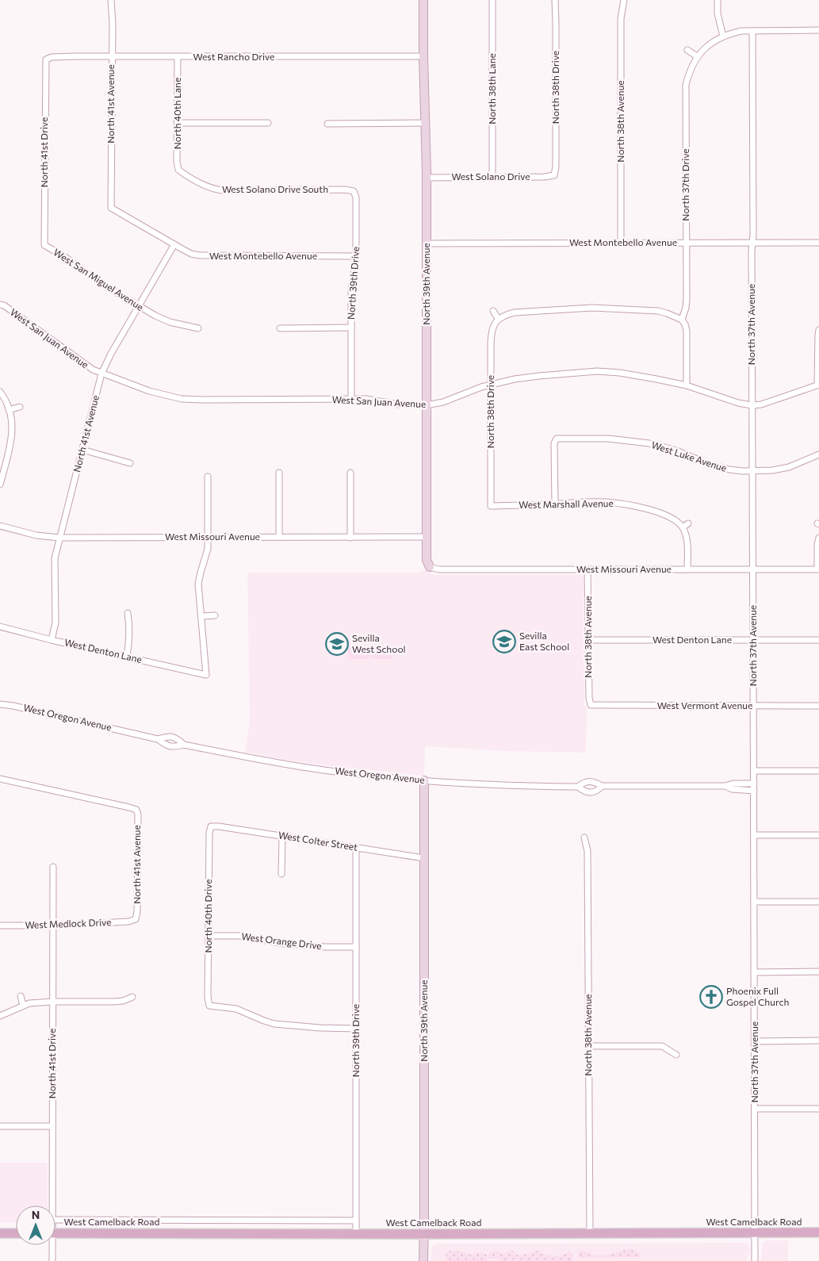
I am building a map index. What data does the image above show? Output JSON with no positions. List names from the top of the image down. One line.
{"streets":{"main road":["West Camelback Road"],"street":["West Rancho Drive","North 38th Drive","North 38th Lane","North 41st Avenue","North 40th Lane","North 38th Avenue","North 41st Drive","West Solano Drive","North 37th Drive","West Solano Drive South","West Montebello Avenue","West San Miguel Avenue","North 39th Drive","North 39th Avenue","North 37th Avenue","West San Juan Avenue","West Luke Avenue","West Marshall Avenue","West Missouri Avenue","West Denton Lane","West Vermont Avenue","West Oregon Avenue","West Colter Street","North 40th Drive","West Medlock Drive","West Orange Drive"]},"crossings":[["West Rancho Drive","North 41st Avenue"],["West Rancho Drive","North 40th Lane"],["West Rancho Drive","North 41st Drive"],["West Rancho Drive","North 39th Avenue"],["North 38th Drive","West Solano Drive"],["North 38th Drive","West San Juan Avenue"],["North 38th Drive","West Marshall Avenue"],["North 38th Lane","West Solano Drive"],["North 41st Avenue","West Montebello Avenue"],["North 41st Avenue","West San Miguel Avenue"],["North 41st Avenue","West San Juan Avenue"],["North 41st Avenue","West Missouri Avenue"],["North 41st Avenue","West Denton Lane"],["North 41st Avenue","West Medlock Drive"],["North 40th Lane","West Solano Drive South"],["North 38th Avenue","West Montebello Avenue"],["North 38th Avenue","West Missouri Avenue"],["North 38th Avenue","West Denton Lane"],["North 38th Avenue","West Vermont Avenue"],["North 38th Avenue","West Camelback Road"],["North 41st Drive","West San Miguel Avenue"],["North 41st Drive","West Medlock Drive"],["West Solano Drive","North 39th Avenue"],["North 37th Drive","West Montebello Avenue"],["North 37th Drive","North 37th Avenue"],["North 37th Drive","West San Juan Avenue"],["West Solano Drive South","North 39th Drive"],["West Montebello Avenue","North 39th Drive"],["West Montebello Avenue","North 39th Avenue"],["West Montebello Avenue","North 37th Avenue"],["North 39th Drive","West San Juan Avenue"],["North 39th Drive","West Colter Street"],["North 39th Drive","North 40th Drive"],["North 39th Drive","West Orange Drive"],["North 39th Drive","West Camelback Road"],["North 39th Avenue","West San Juan Avenue"],["North 39th Avenue","West Missouri Avenue"],["North 39th Avenue","West Oregon Avenue"],["North 39th Avenue","West Colter Street"],["North 39th Avenue","West Camelback Road"],["North 37th Avenue","West San Juan Avenue"],["North 37th Avenue","West Luke Avenue"],["North 37th Avenue","West Missouri Avenue"],["North 37th Avenue","West Denton Lane"],["North 37th Avenue","West Vermont Avenue"],["North 37th Avenue","West Oregon Avenue"],["North 37th Avenue","West Camelback Road"],["West Luke Avenue","West Marshall Avenue"],["West Colter Street","North 40th Drive"],["North 40th Drive","West Orange Drive"]],"places":{"school or university":["Sevilla East School","Sevilla West School"],"church":["Phoenix Full Gospel Church"]},"north":"top"}
